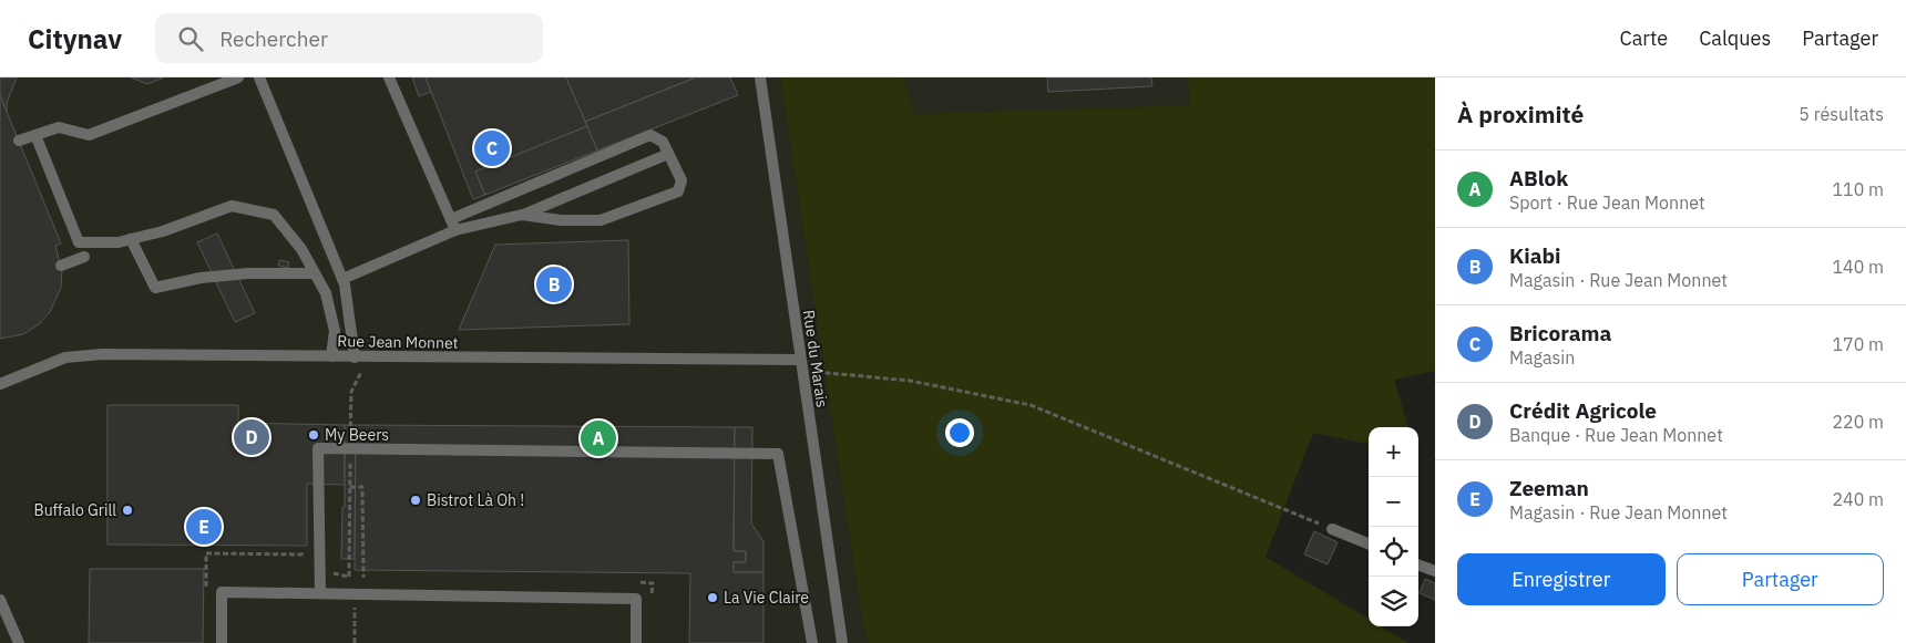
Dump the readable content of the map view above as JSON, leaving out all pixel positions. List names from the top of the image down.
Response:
{
  "streets": {
    "street": ["Rue Jean Monnet", "Rue du Marais"]
  },
  "crossings": [
    ["Rue Jean Monnet", "Rue du Marais"]
  ],
  "places": [
    "My Beers",
    "Bistrot Là Oh !",
    "Buffalo Grill",
    "La Vie Claire"
  ],
  "page": {
    "header": "Citynav",
    "search": "Rechercher",
    "nav": ["Carte", "Calques", "Partager"],
    "heading": ["À proximité", "5 résultats"],
    "pins": [
      "C",
      "B",
      "D",
      "A",
      "E"
    ],
    "list": [
      {
        "mark": "A",
        "name": "ABlok",
        "note": "Sport · Rue Jean Monnet",
        "value": "110 m"
      },
      {
        "mark": "B",
        "name": "Kiabi",
        "note": "Magasin · Rue Jean Monnet",
        "value": "140 m"
      },
      {
        "mark": "C",
        "name": "Bricorama",
        "note": "Magasin",
        "value": "170 m"
      },
      {
        "mark": "D",
        "name": "Crédit Agricole",
        "note": "Banque · Rue Jean Monnet",
        "value": "220 m"
      },
      {
        "mark": "E",
        "name": "Zeeman",
        "note": "Magasin · Rue Jean Monnet",
        "value": "240 m"
      }
    ],
    "map_buttons": ["+", "−"],
    "buttons": ["Enregistrer", "Partager"]
  }
}
